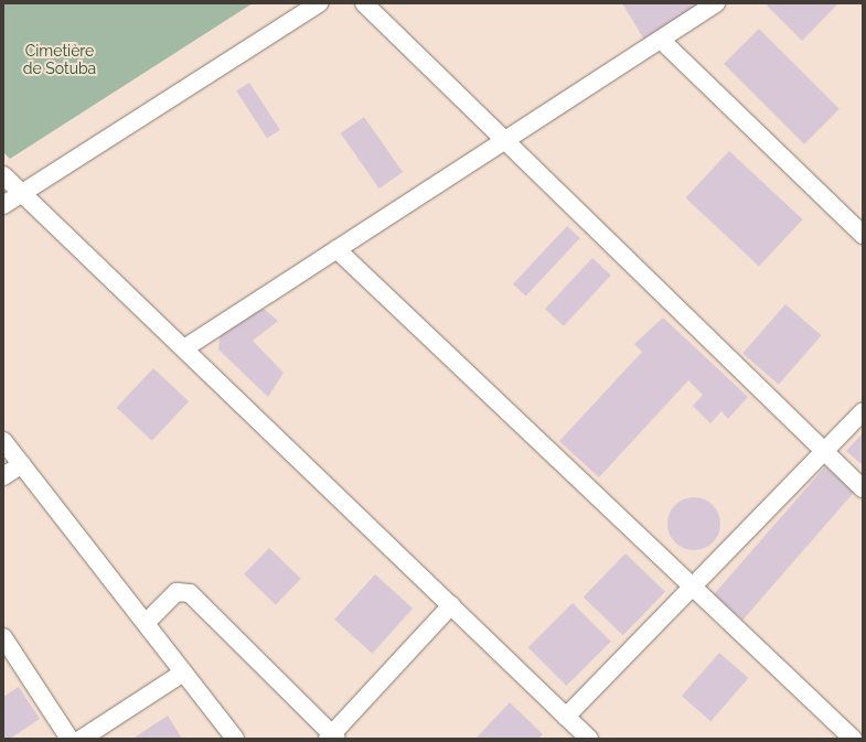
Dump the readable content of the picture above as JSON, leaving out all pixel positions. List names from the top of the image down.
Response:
{
  "parks": ["Cimetière de Sotuba"]
}
